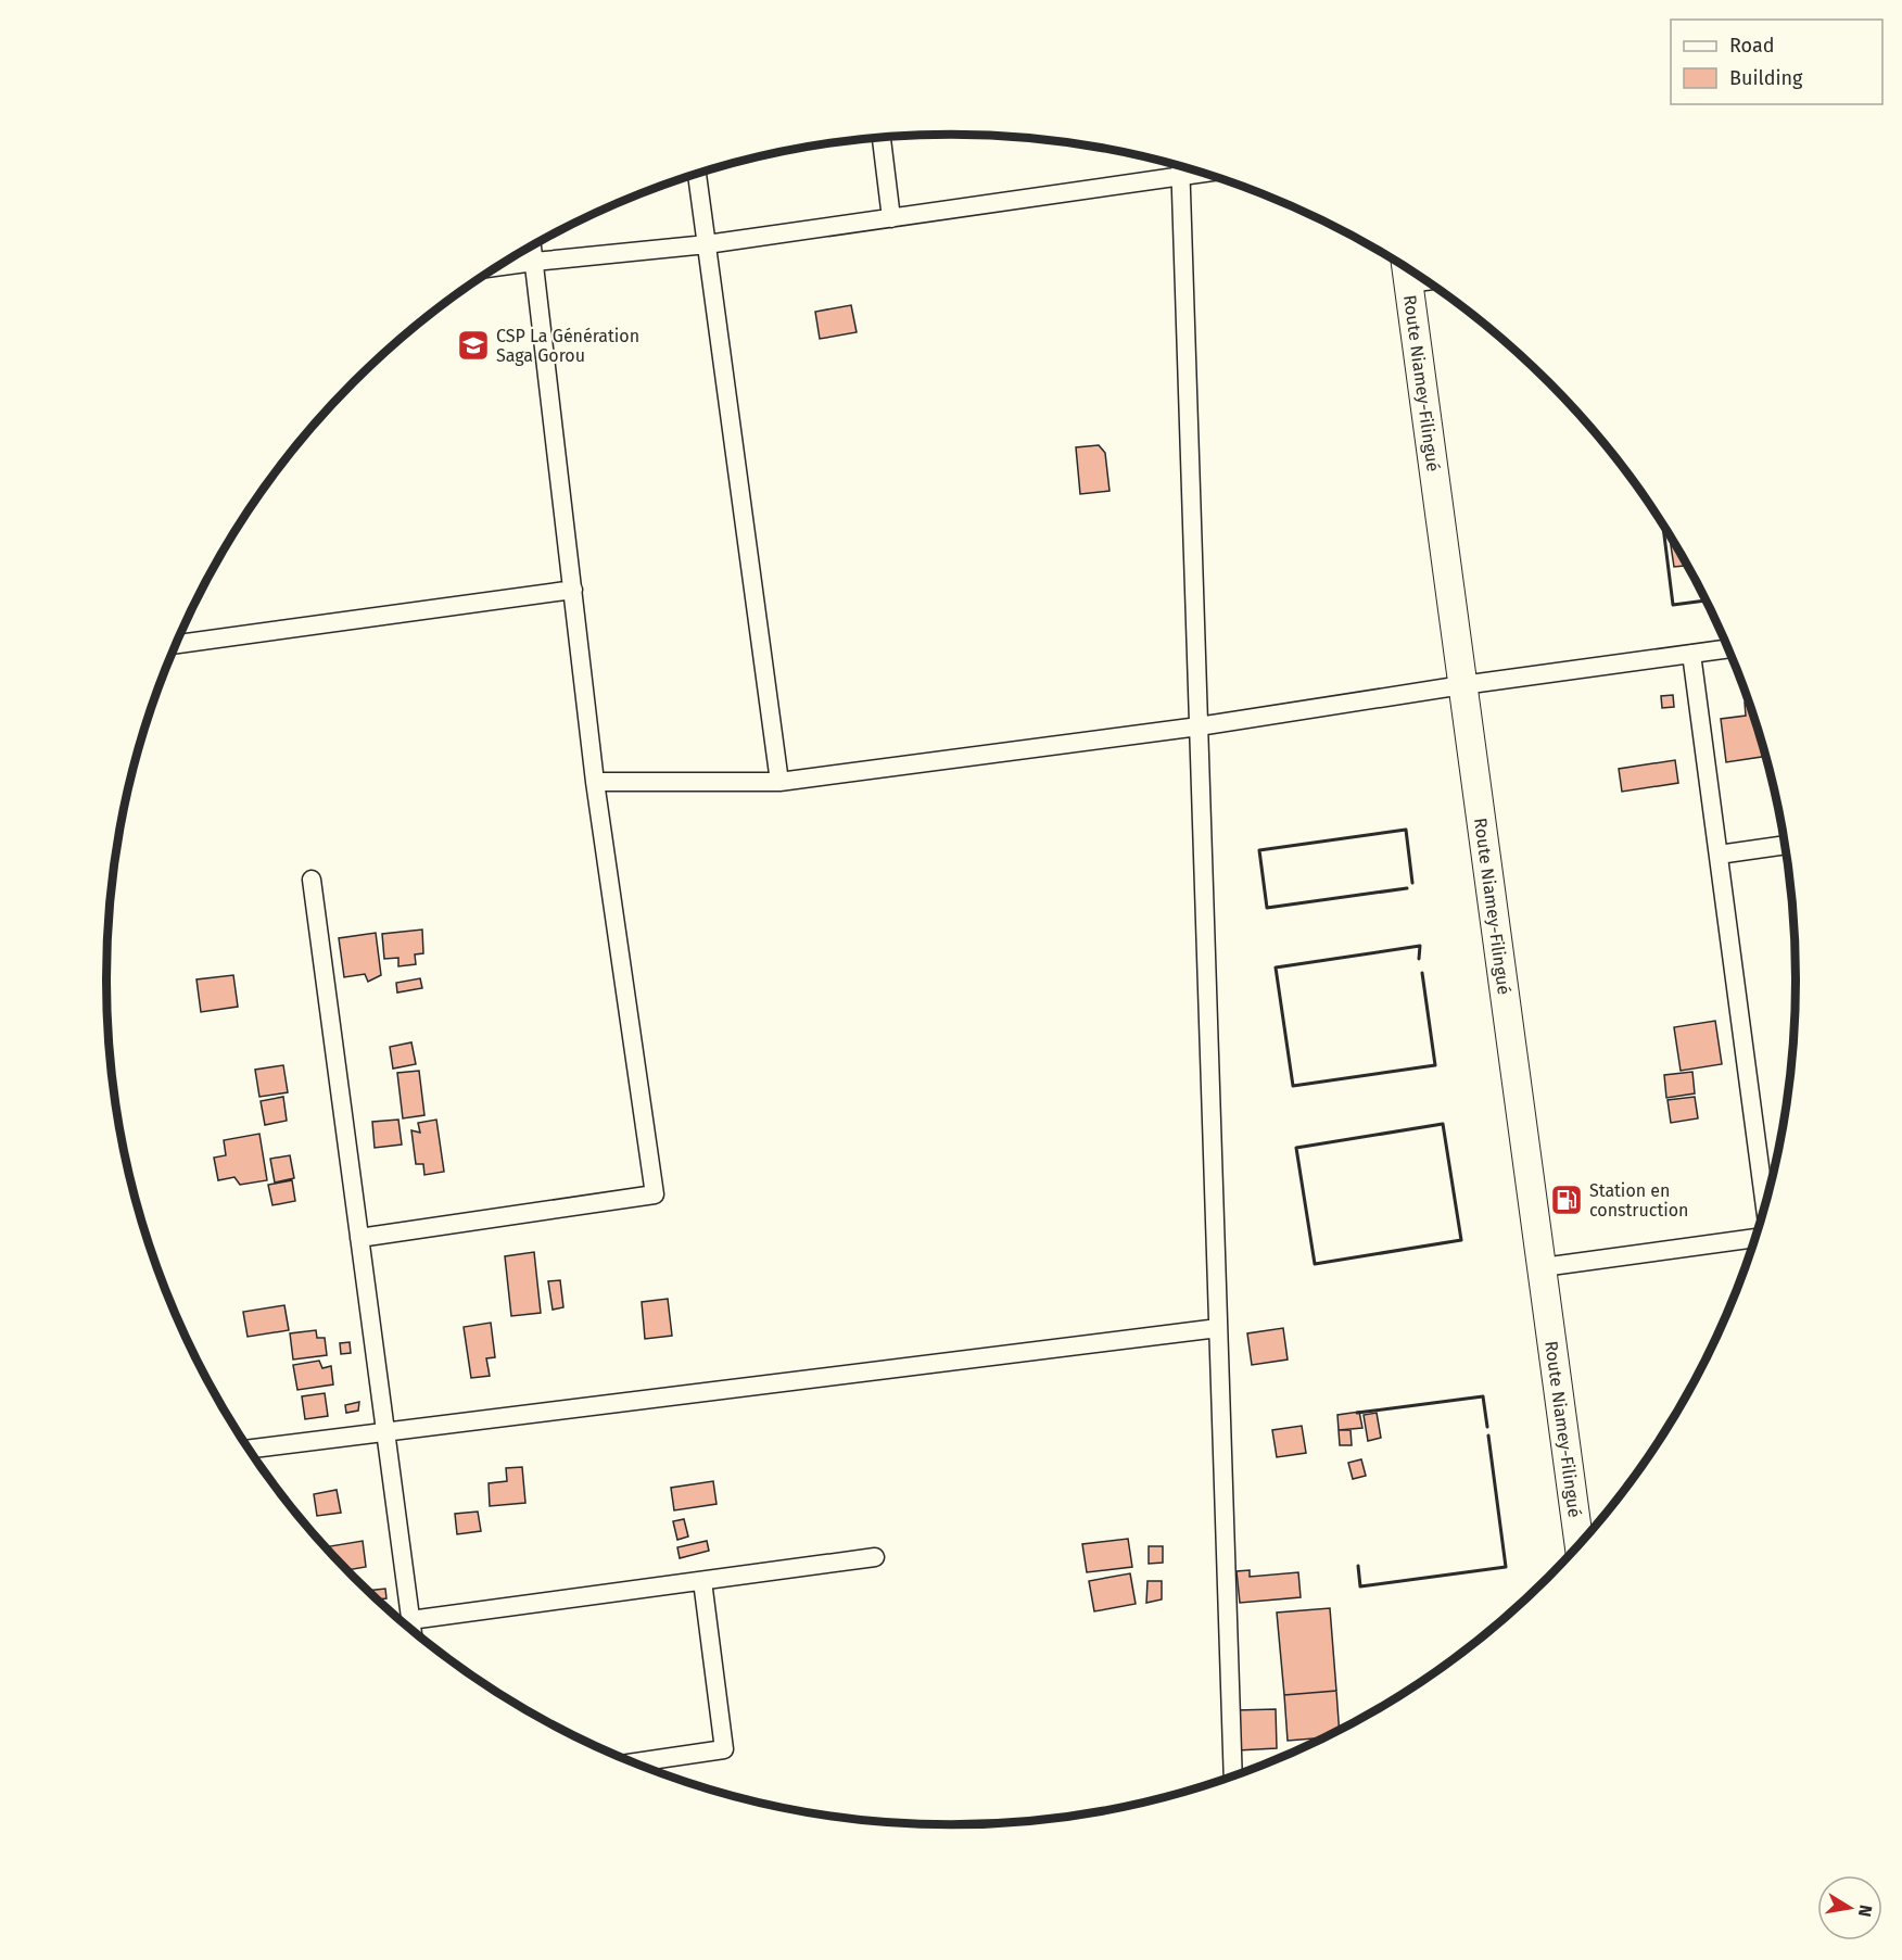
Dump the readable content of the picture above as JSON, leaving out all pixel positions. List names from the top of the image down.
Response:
{
  "streets": {
    "main road": ["Route Niamey-Filingué"]
  },
  "places": {
    "school or university": ["CSP La Génération Saga Gorou"],
    "fuel station": ["Station en construction"]
  },
  "legend": ["Road", "Building"],
  "north": "right"
}
